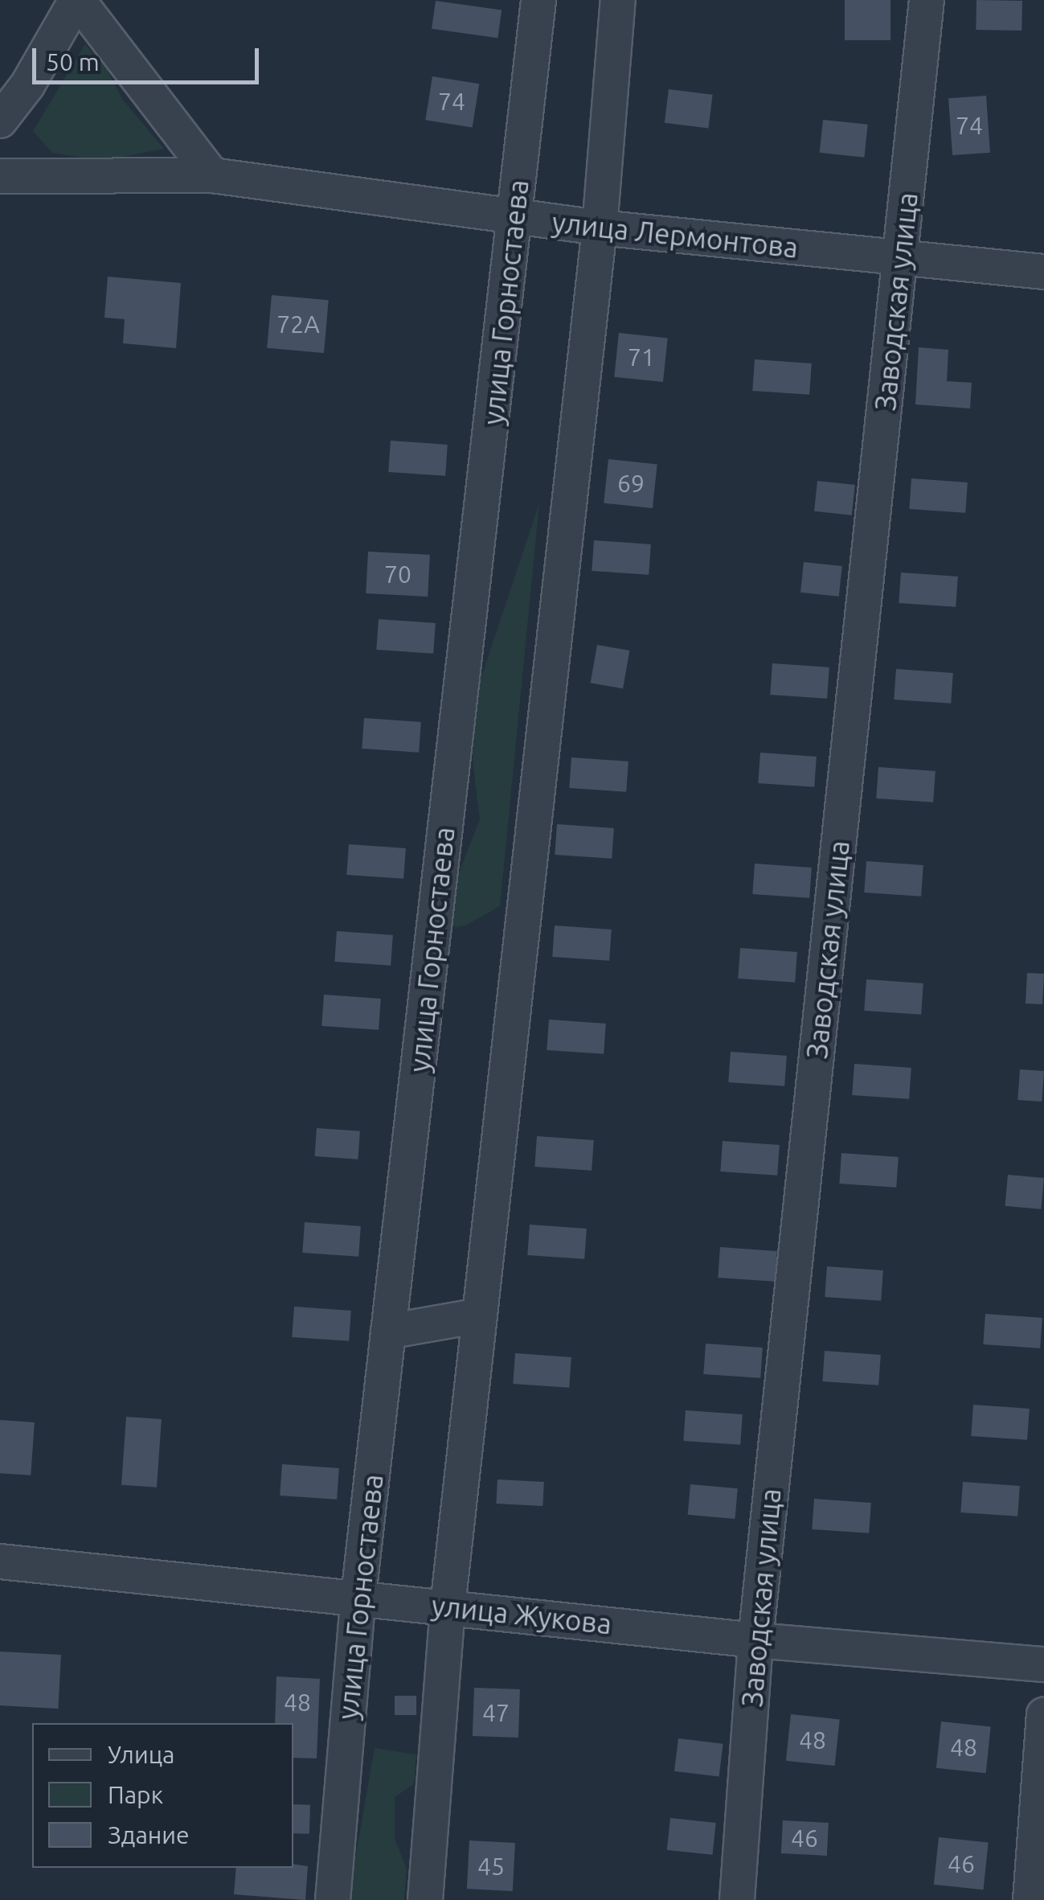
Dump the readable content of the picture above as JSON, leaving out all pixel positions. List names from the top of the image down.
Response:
{
  "streets": {
    "street": [
      "улица Лермонтова",
      "Заводская улица",
      "улица Горностаева",
      "улица Жукова"
    ]
  },
  "crossings": [
    ["улица Лермонтова", "Заводская улица"],
    ["улица Лермонтова", "улица Горностаева"],
    ["Заводская улица", "улица Жукова"],
    ["улица Горностаева", "улица Жукова"]
  ],
  "house_numbers": [
    "74",
    "74",
    "72А",
    "71",
    "69",
    "70",
    "48",
    "47",
    "48",
    "48",
    "46",
    "46",
    "45"
  ],
  "legend": ["Улица", "Парк", "Здание"],
  "scale_bar": "50 m"
}
